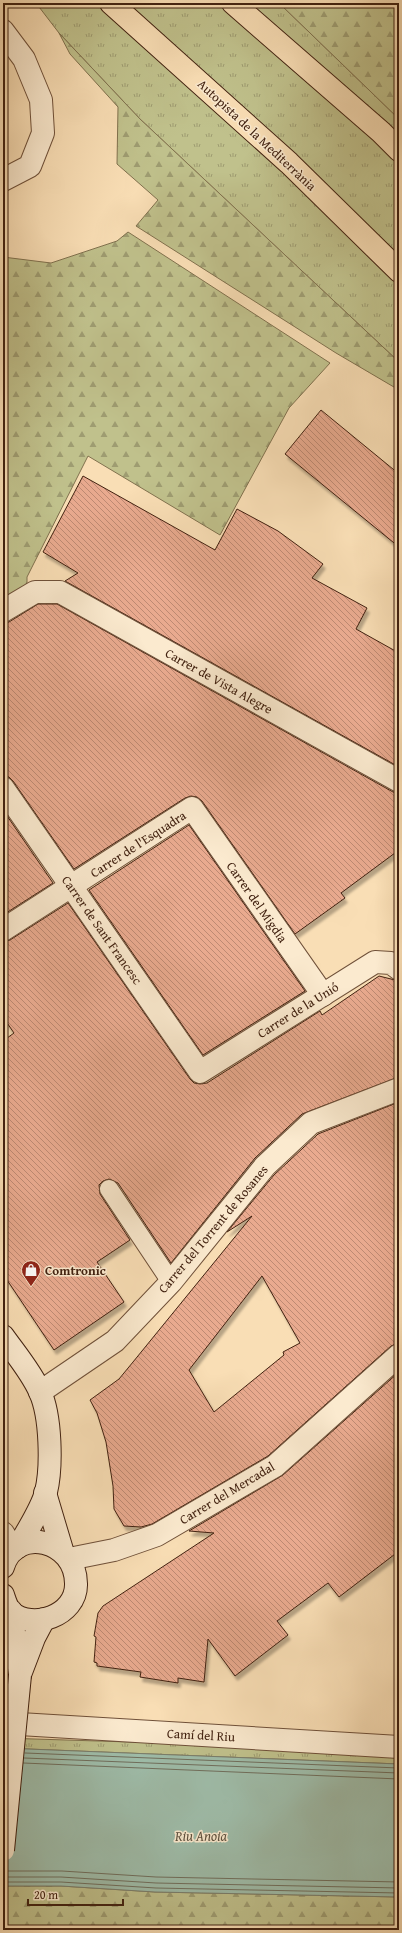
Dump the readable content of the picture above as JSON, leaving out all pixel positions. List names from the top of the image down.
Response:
{
  "streets": {
    "highway": ["Autopista de la Mediterrània"],
    "street": [
      "Carrer de Vista Alegre",
      "Carrer de l'Esquadra",
      "Carrer del Migdia",
      "Carrer de Sant Francesc",
      "Carrer de la Unió",
      "Carrer del Torrent de Rosanes",
      "Carrer del Mercadal",
      "Camí del Riu"
    ]
  },
  "crossings": [
    ["Carrer de l'Esquadra", "Carrer del Migdia"],
    ["Carrer de l'Esquadra", "Carrer de Sant Francesc"],
    ["Carrer del Migdia", "Carrer de la Unió"],
    ["Carrer de Sant Francesc", "Carrer de la Unió"]
  ],
  "water": ["Riu Anoia"],
  "places": {
    "shop": ["Comtronic"]
  },
  "scale_bar": "20 m"
}
